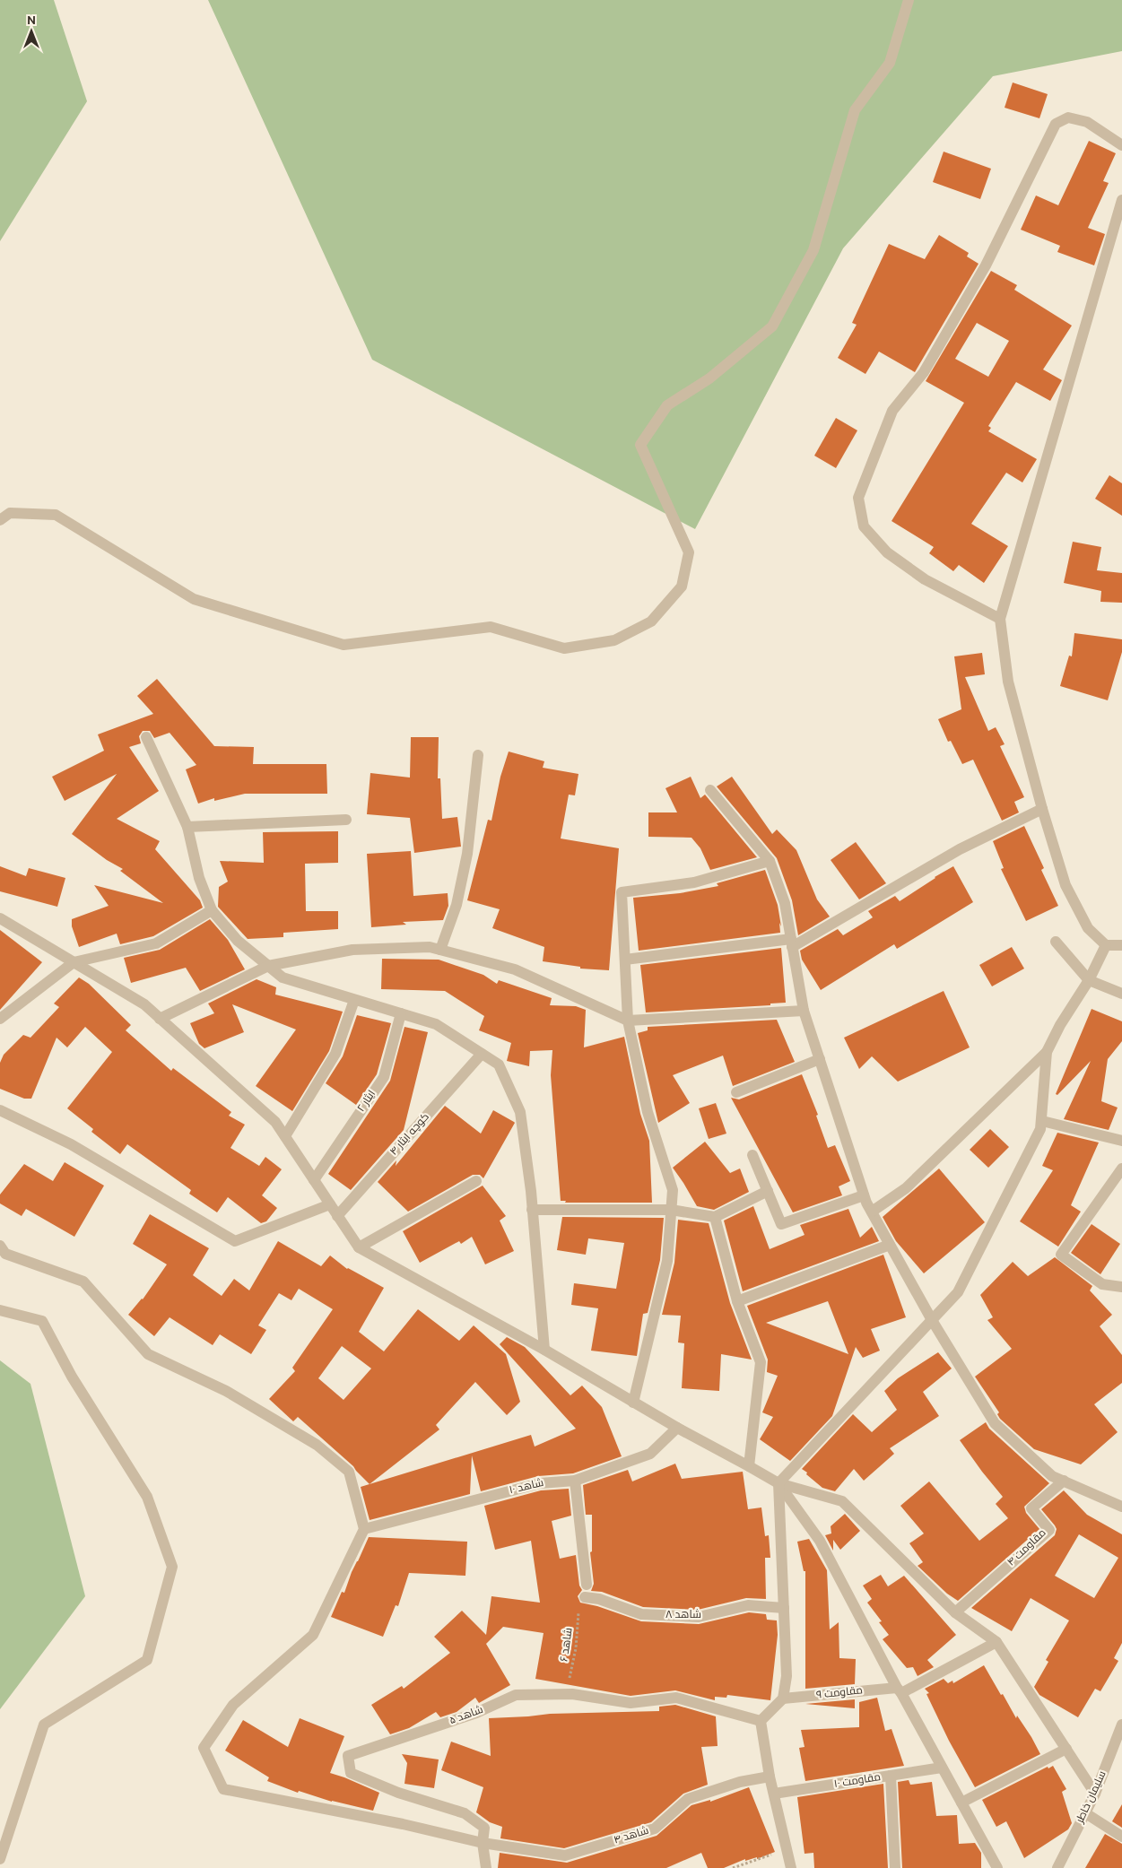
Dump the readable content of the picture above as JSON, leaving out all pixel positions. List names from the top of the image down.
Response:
{
  "streets": {
    "street": [
      "ایثار ۲",
      "کوچه ایثار ۴",
      "شاهد ۱۰",
      "مقاومت ۴",
      "شاهد ۸",
      "مقاومت ۹",
      "شاهد ۵",
      "مقاومت ۱۰",
      "سلیمان خاطر",
      "شاهد ۴"
    ],
    "path": ["شاهد ۶"]
  },
  "crossings": [
    ["شاهد ۱۰", "شاهد ۴"],
    ["شاهد ۸", "شاهد ۶"],
    ["شاهد ۶", "شاهد ۵"],
    ["شاهد ۵", "شاهد ۴"]
  ],
  "north": "top"
}
